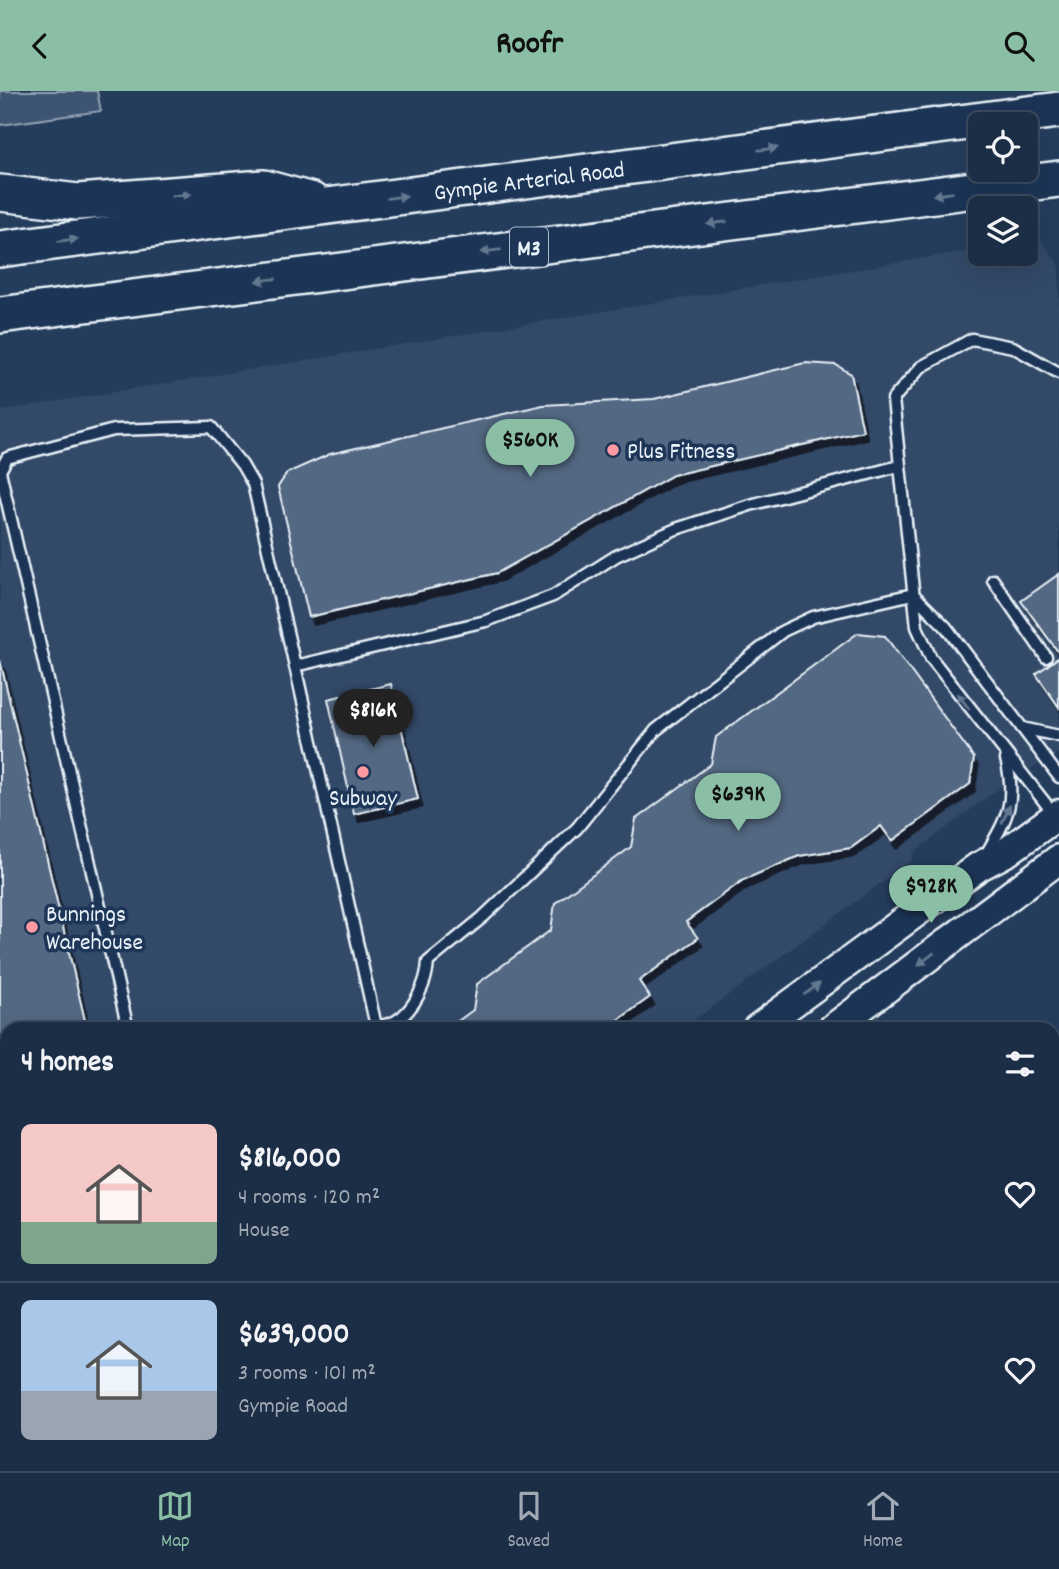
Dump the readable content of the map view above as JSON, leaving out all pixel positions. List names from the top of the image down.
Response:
{
  "streets": {
    "highway": ["Gympie Arterial Road", "M3"]
  },
  "places": ["Plus Fitness", "Subway", "Bunnings Warehouse"],
  "page": {
    "header": "Roofr",
    "price": [
      "$560K",
      "$816K",
      "$639K",
      "$928K"
    ],
    "heading": "4 homes",
    "list": [
      {
        "name": "$816,000",
        "note": "4 rooms · 120 m² · House"
      },
      {
        "name": "$639,000",
        "note": "3 rooms · 101 m² · Gympie Road"
      }
    ],
    "tabs": ["Map", "Saved", "Home"]
  }
}
